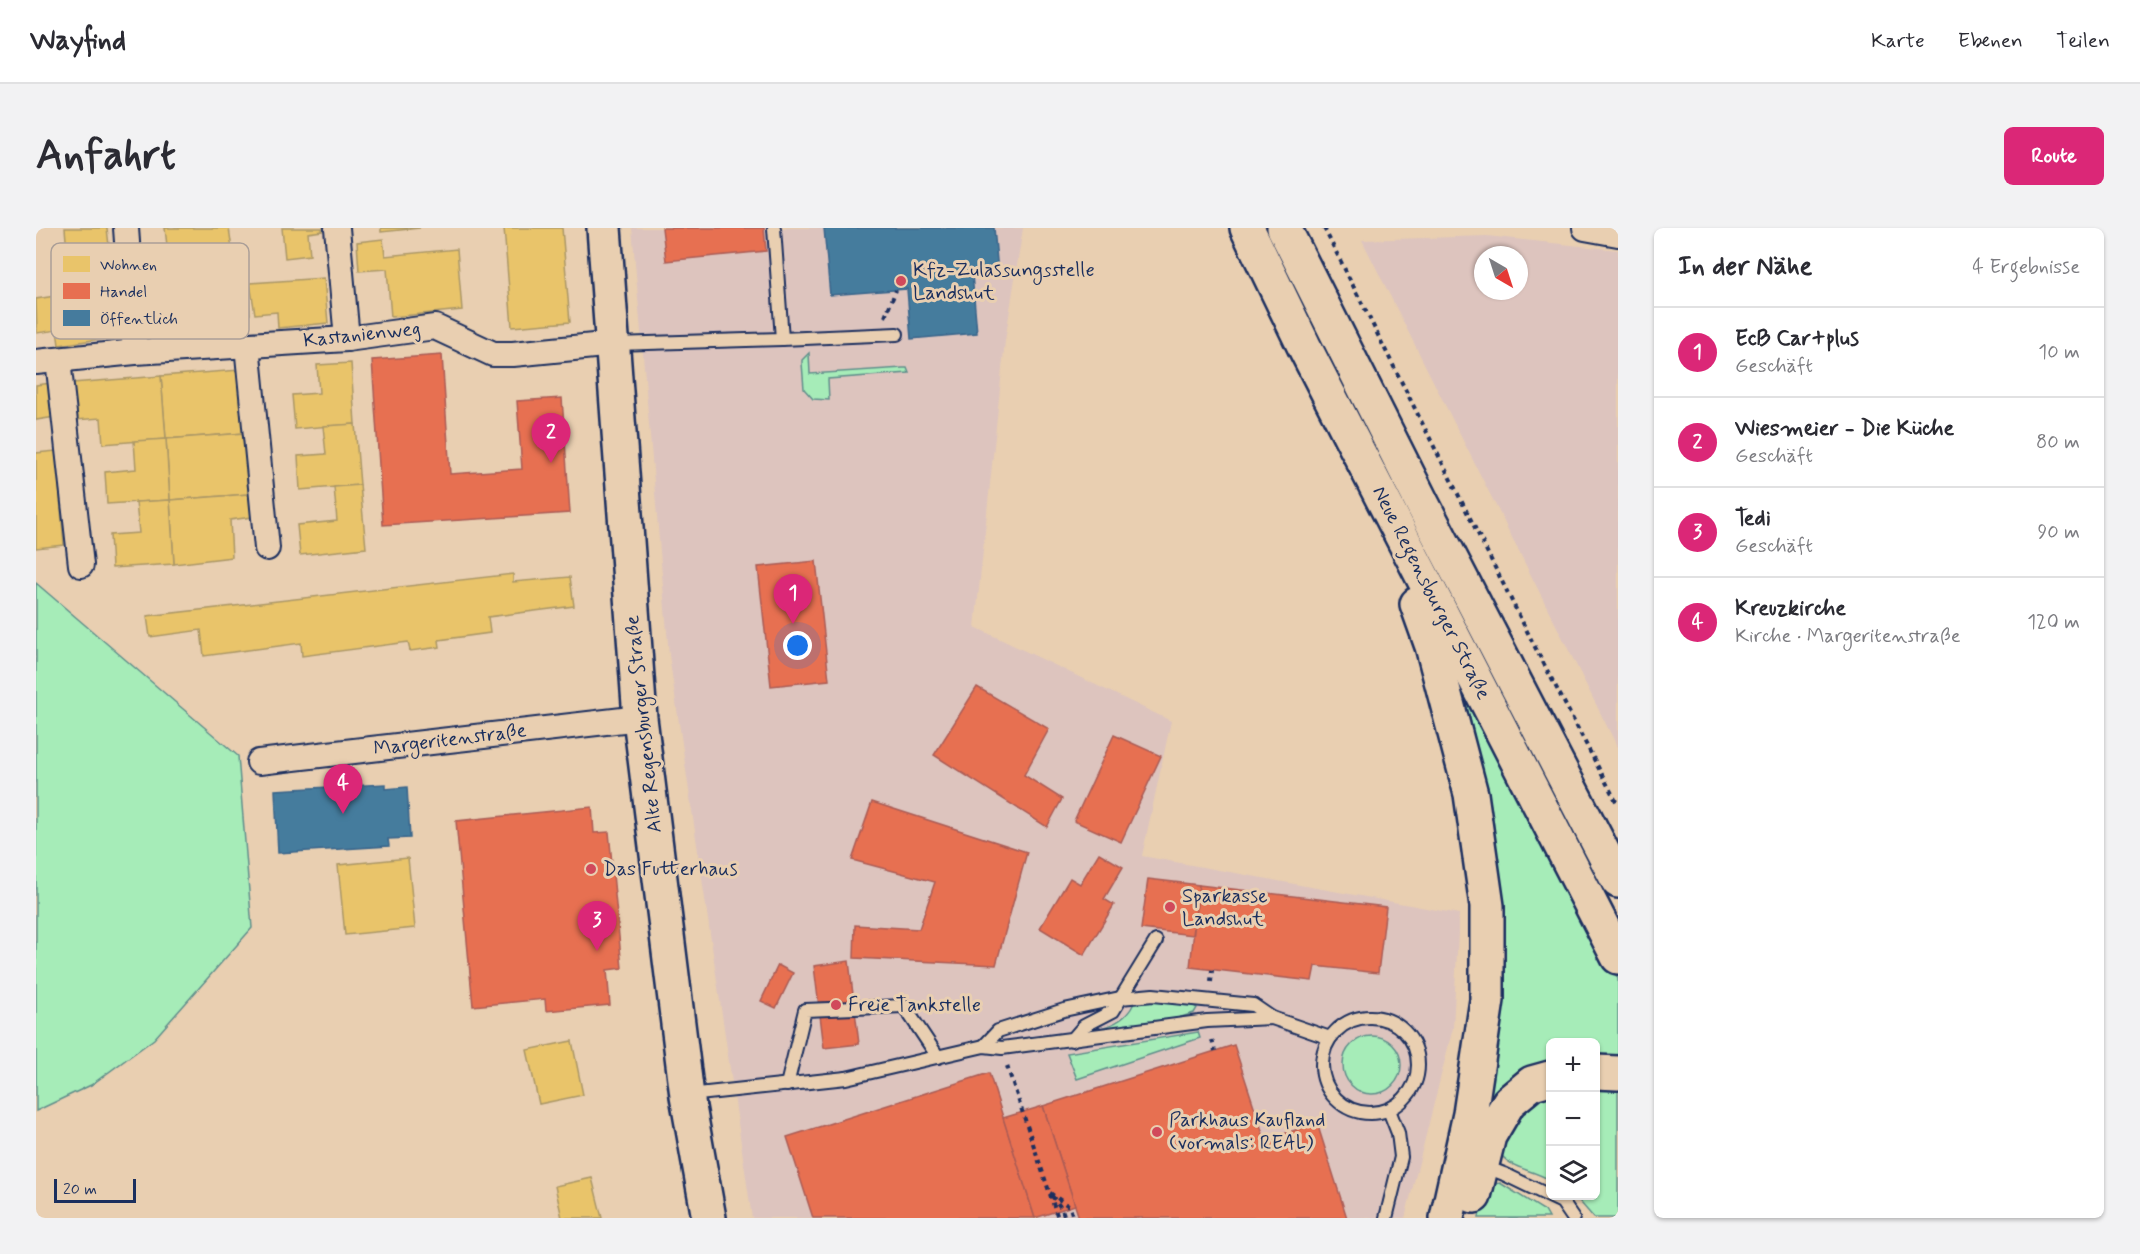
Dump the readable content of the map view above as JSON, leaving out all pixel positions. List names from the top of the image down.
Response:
{
  "streets": {
    "main road": ["Neue Regensburger Straße", "Alte Regensburger Straße"],
    "street": ["Kastanienweg", "Margeritenstraße"]
  },
  "crossings": [
    ["Kastanienweg", "Alte Regensburger Straße"],
    ["Alte Regensburger Straße", "Margeritenstraße"]
  ],
  "places": [
    "Kfz-Zulassungsstelle Landshut",
    "Das Futterhaus",
    "Sparkasse Landshut",
    "Freie Tankstelle",
    "Parkhaus Kaufland (vormals: REAL)"
  ],
  "legend": ["Wohnen", "Handel", "Öffentlich"],
  "scale_bar": "20 m",
  "north": "bottom right",
  "page": {
    "header": "Wayfind",
    "nav": ["Karte", "Ebenen", "Teilen"],
    "buttons": "Route",
    "title": "Anfahrt",
    "heading": ["In der Nähe", "4 Ergebnisse"],
    "list": [
      {
        "mark": "1",
        "name": "EcB Car+plus",
        "note": "Geschäft",
        "value": "10 m"
      },
      {
        "mark": "2",
        "name": "Wiesmeier - Die Küche",
        "note": "Geschäft",
        "value": "80 m"
      },
      {
        "mark": "3",
        "name": "Tedi",
        "note": "Geschäft",
        "value": "90 m"
      },
      {
        "mark": "4",
        "name": "Kreuzkirche",
        "note": "Kirche · Margeritenstraße",
        "value": "120 m"
      }
    ],
    "pins": [
      "2",
      "1",
      "4",
      "3"
    ],
    "map_buttons": ["+", "−"],
    "scale": "20 m"
  }
}
